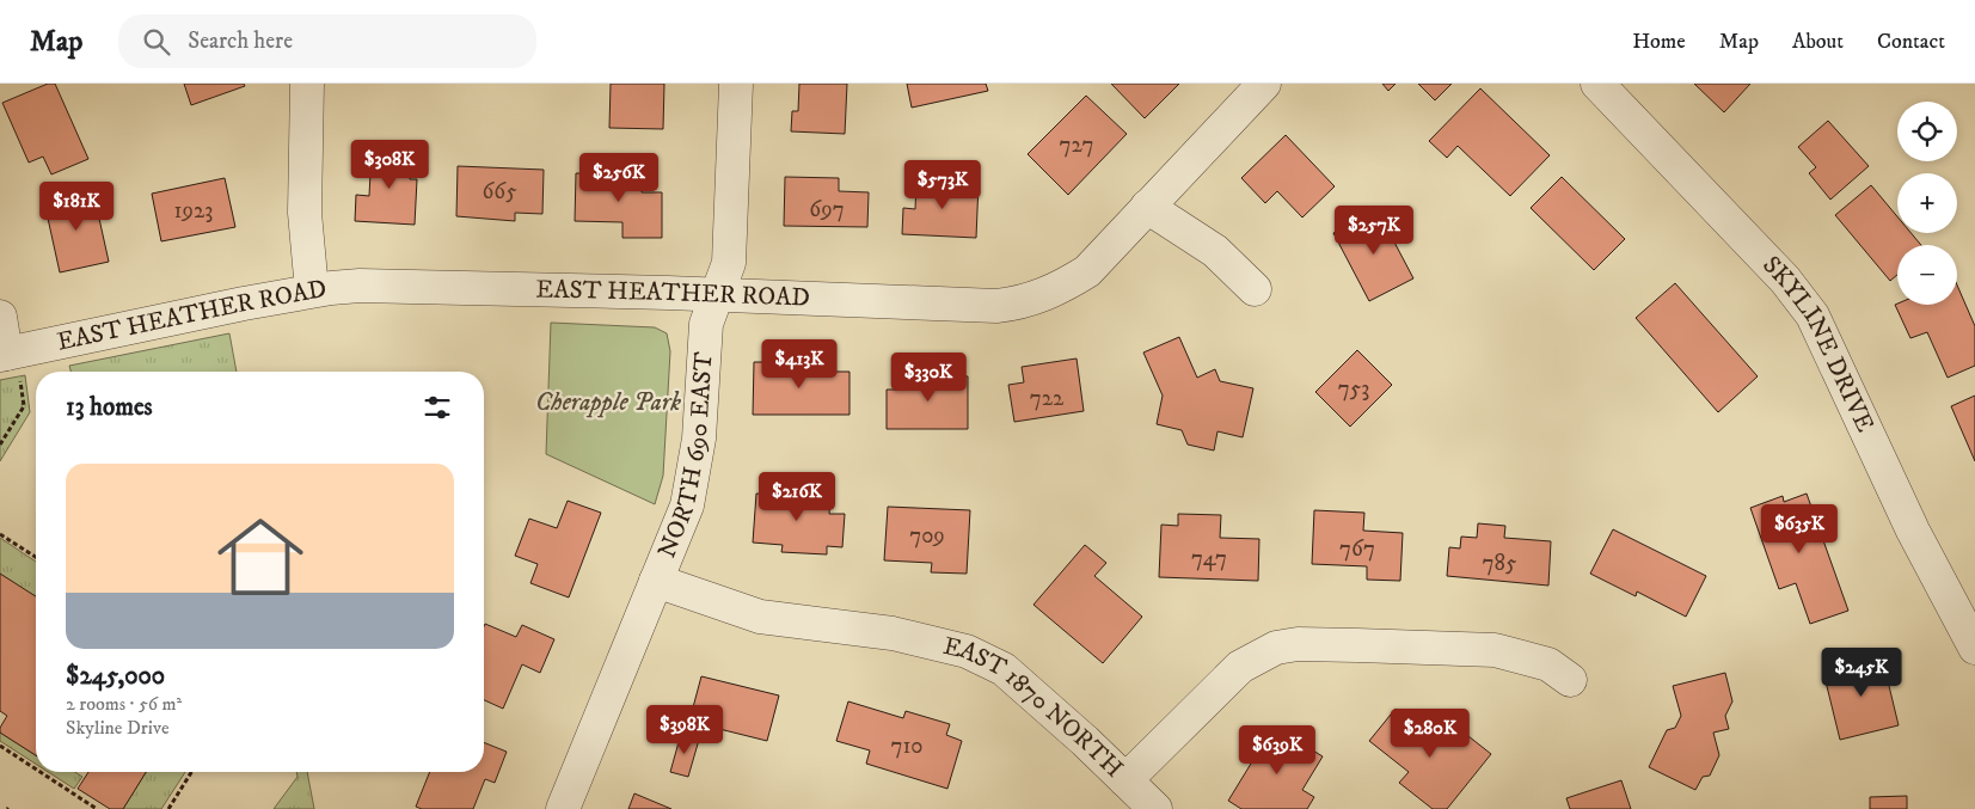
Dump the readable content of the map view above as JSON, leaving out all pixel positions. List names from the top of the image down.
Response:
{
  "streets": {
    "street": [
      "EAST HEATHER ROAD",
      "SKYLINE DRIVE",
      "NORTH 690 EAST",
      "EAST 1870 NORTH"
    ]
  },
  "crossings": [
    ["EAST HEATHER ROAD", "NORTH 690 EAST"],
    ["NORTH 690 EAST", "EAST 1870 NORTH"]
  ],
  "parks": ["Cherapple Park"],
  "house_numbers": [
    "727",
    "665",
    "697",
    "1923",
    "753",
    "722",
    "709",
    "767",
    "747",
    "785",
    "710"
  ],
  "page": {
    "header": "Map",
    "search": "Search here",
    "nav": [
      "Home",
      "Map",
      "About",
      "Contact"
    ],
    "map_buttons": ["+", "−"],
    "price": [
      "$308K",
      "$256K",
      "$573K",
      "$181K",
      "$257K",
      "$413K",
      "$330K",
      "$216K",
      "$635K",
      "$245K",
      "$398K",
      "$280K",
      "$639K"
    ],
    "heading": "13 homes",
    "list": [
      {
        "name": "$245,000",
        "note": "2 rooms · 56 m² · Skyline Drive"
      }
    ]
  }
}
